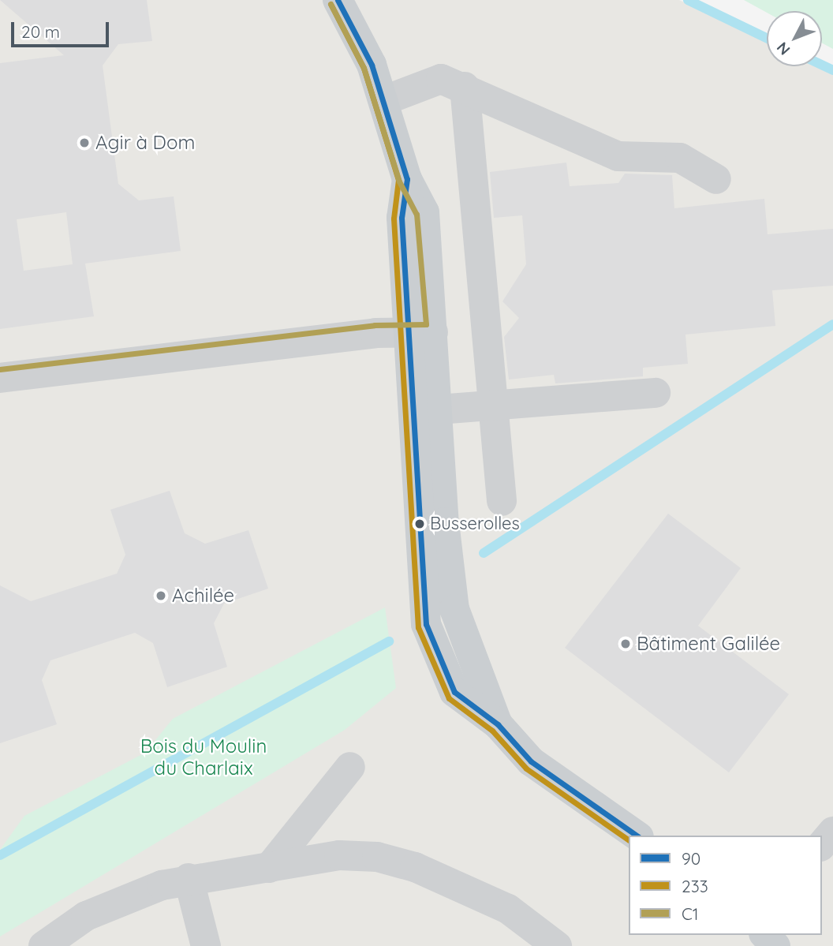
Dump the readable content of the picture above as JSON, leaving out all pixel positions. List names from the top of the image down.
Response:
{
  "parks": ["Bois du Moulin du Charlaix"],
  "places": [
    "Agir à Dom",
    "Busserolles",
    "Achilée",
    "Bâtiment Galilée"
  ],
  "lines": ["transit line 90", "transit line 233", "transit line C1"],
  "legend": ["90", "233", "C1"],
  "scale_bar": "20 m",
  "north": "bottom left"
}
